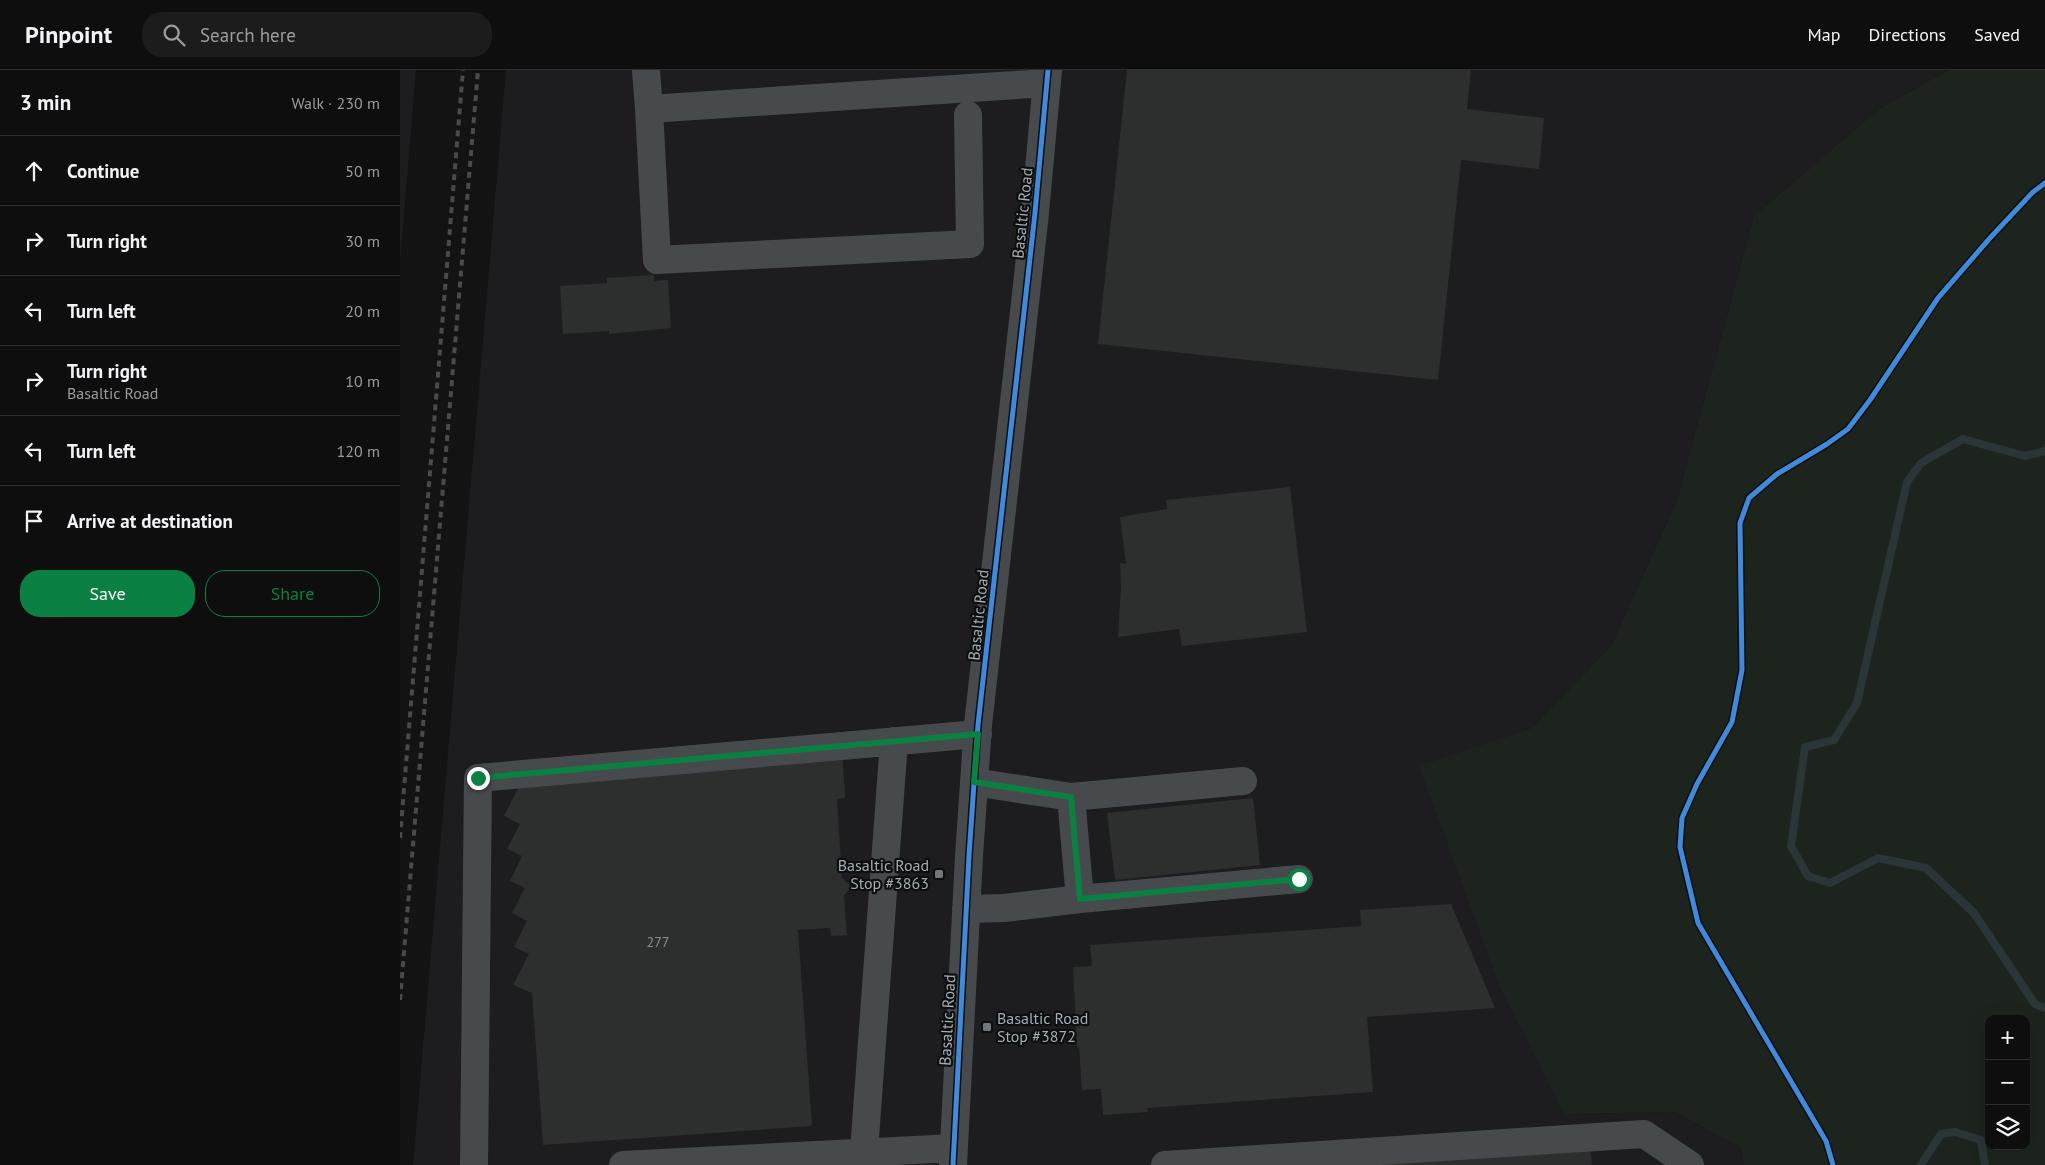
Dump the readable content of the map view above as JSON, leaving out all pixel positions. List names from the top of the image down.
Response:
{
  "streets": {
    "street": ["Basaltic Road"]
  },
  "places": {
    "transit": ["Basaltic Road Stop #3863", "Basaltic Road Stop #3872"]
  },
  "house_numbers": ["277"],
  "page": {
    "header": "Pinpoint",
    "search": "Search here",
    "nav": ["Map", "Directions", "Saved"],
    "heading": ["3 min", "Walk · 230 m"],
    "list": [
      ["Continue", "50 m"],
      ["Turn right", "30 m"],
      ["Turn left", "20 m"],
      ["Turn right", "Basaltic Road", "10 m"],
      ["Turn left", "120 m"],
      "Arrive at destination"
    ],
    "buttons": ["Save", "Share"],
    "map_buttons": ["+", "−"]
  }
}
